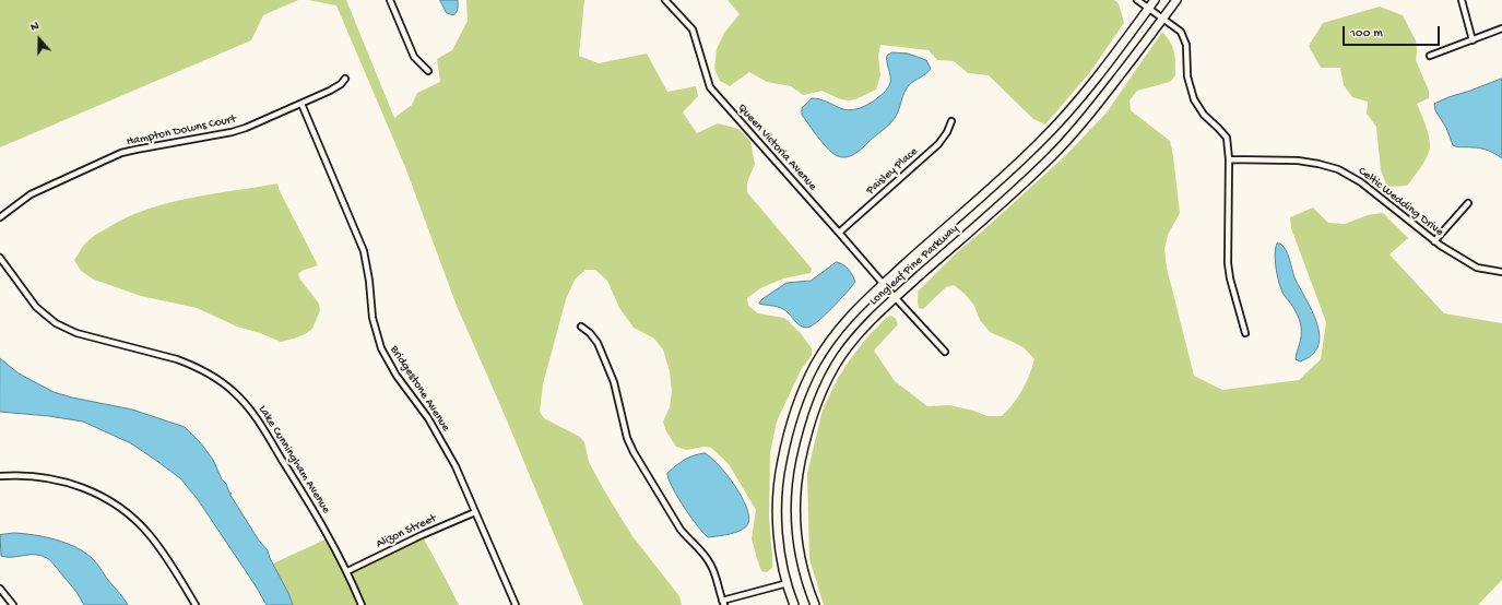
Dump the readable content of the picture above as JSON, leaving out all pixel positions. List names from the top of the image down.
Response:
{
  "streets": {
    "main road": ["Longleaf Pine Parkway"],
    "street": [
      "Hampton Downs Court",
      "Queen Victoria Avenue",
      "Paisley Place",
      "Celtic Wedding Drive",
      "Bridgestone Avenue",
      "Lake Cunningham Avenue",
      "Alizon Street"
    ]
  },
  "crossings": [
    ["Hampton Downs Court", "Bridgestone Avenue"],
    ["Queen Victoria Avenue", "Paisley Place"],
    ["Queen Victoria Avenue", "Longleaf Pine Parkway"],
    ["Bridgestone Avenue", "Alizon Street"],
    ["Lake Cunningham Avenue", "Alizon Street"]
  ],
  "scale_bar": "100 m",
  "north": "top"
}
